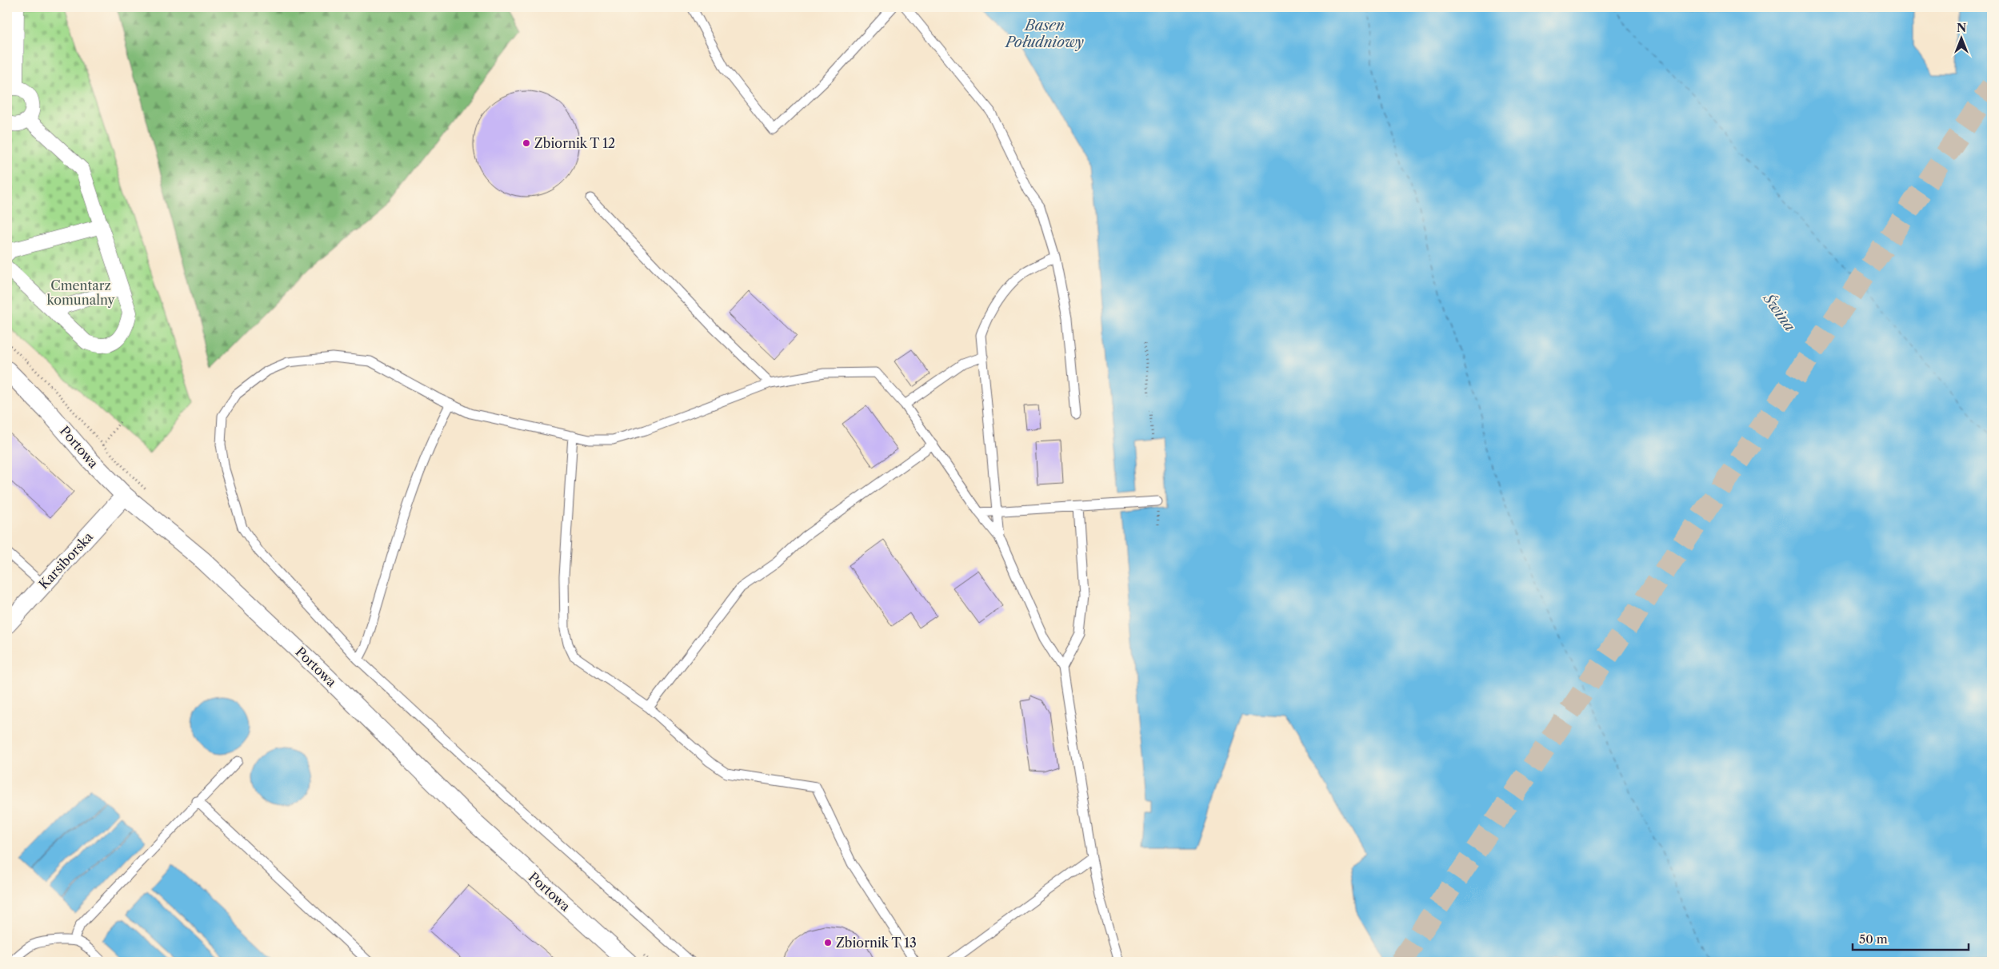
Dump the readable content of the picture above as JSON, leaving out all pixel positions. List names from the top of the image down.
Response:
{
  "streets": {
    "street": ["Portowa", "Karsiborska"]
  },
  "crossings": [
    ["Portowa", "Karsiborska"]
  ],
  "water": ["Basen Południowy", "Świna"],
  "parks": ["Cmentarz komunalny"],
  "places": ["Zbiornik T 12", "Zbiornik T 13"],
  "scale_bar": "50 m",
  "north": "top"
}
